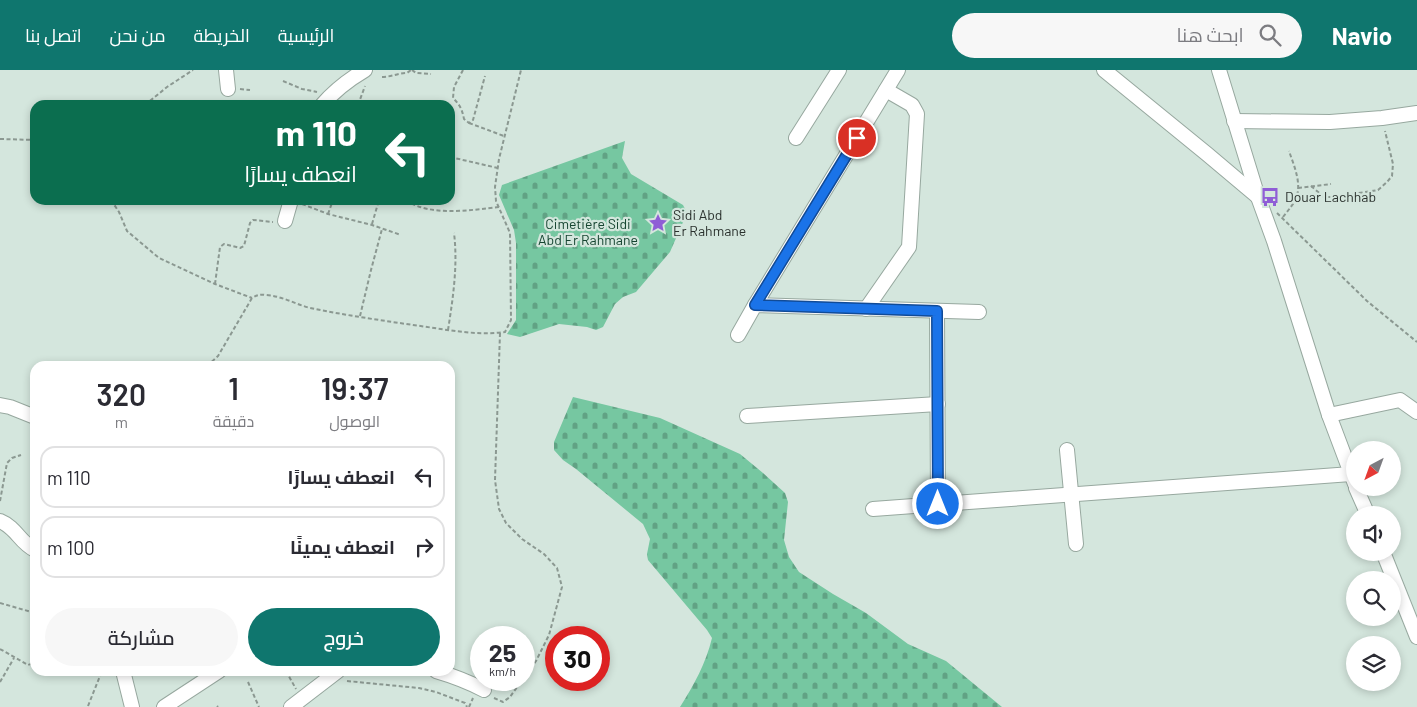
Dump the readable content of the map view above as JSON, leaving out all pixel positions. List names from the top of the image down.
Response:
{
  "parks": ["Cimetière Sidi Abd Er Rahmane"],
  "places": {
    "bus stop": ["Douar Lachhab"],
    "place": ["Sidi Abd Er Rahmane"]
  },
  "north": "bottom left",
  "page": {
    "header": "Navio",
    "search": "ابحث هنا",
    "nav": [
      "الرئيسية",
      "الخريطة",
      "من نحن",
      "اتصل بنا"
    ],
    "turn": ["110 m", "انعطف يسارًا"],
    "eta": [
      "19:37",
      "الوصول",
      "1",
      "دقيقة",
      "320",
      "m"
    ],
    "list": [
      {
        "name": "انعطف يسارًا",
        "value": "110 m"
      },
      {
        "name": "انعطف يمينًا",
        "value": "100 m"
      }
    ],
    "buttons": ["خروج", "مشاركة"],
    "speed": "25 km/h",
    "limit": "30"
  }
}
